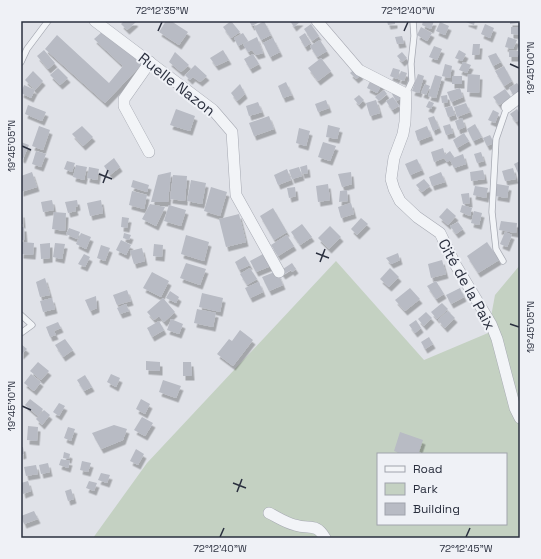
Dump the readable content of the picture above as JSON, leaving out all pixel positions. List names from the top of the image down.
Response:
{
  "streets": {
    "street": ["Ruelle Nazon", "Cité de la Paix"]
  },
  "legend": ["Road", "Park", "Building"],
  "coordinates": [
    "72°12'35\"W",
    "72°12'40\"W",
    "19°45'00\"N",
    "19°45'05\"N",
    "19°45'10\"N",
    "72°12'45\"W"
  ]
}
